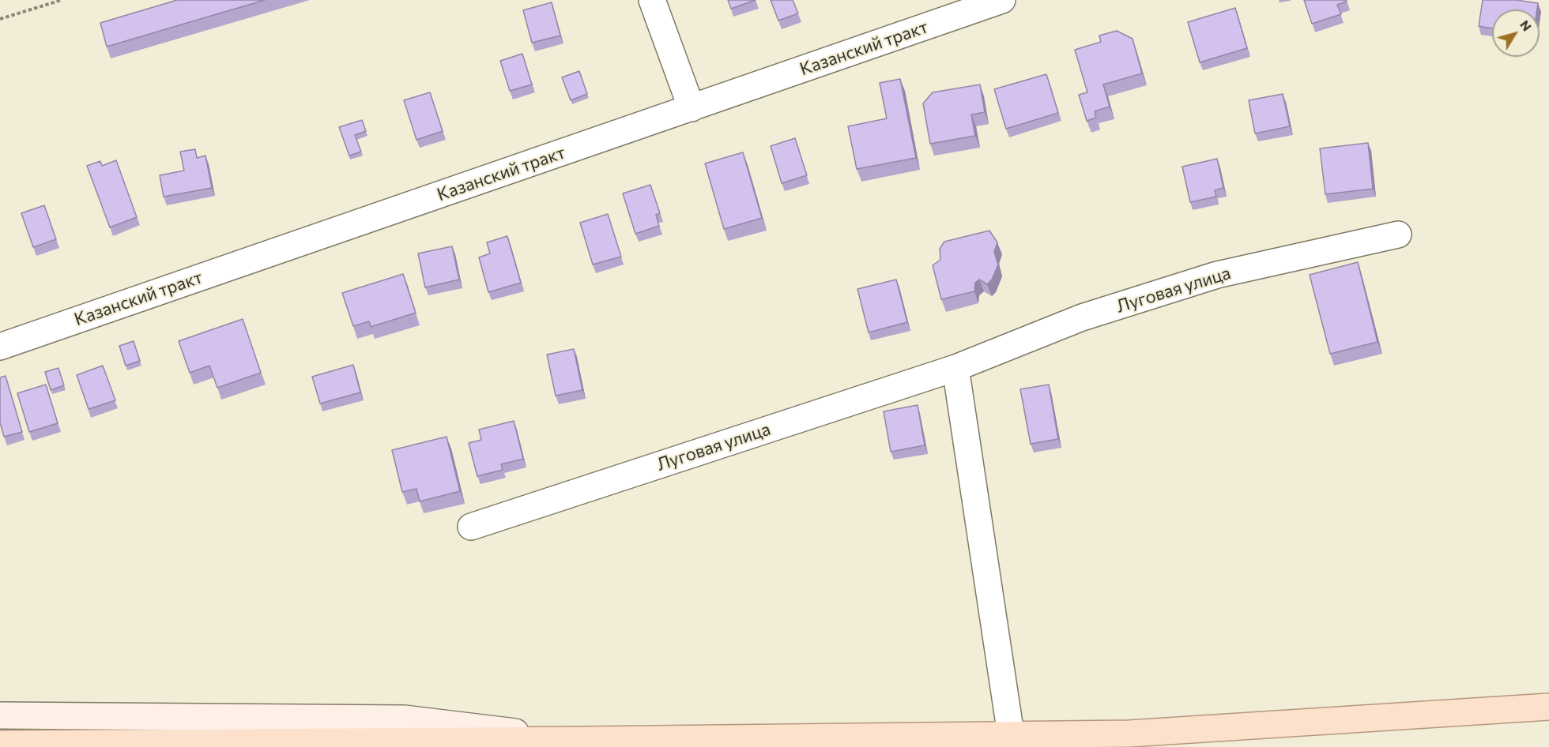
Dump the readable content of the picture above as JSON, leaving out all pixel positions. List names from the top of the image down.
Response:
{
  "streets": {
    "street": ["Казанский тракт", "Луговая улица"]
  },
  "north": "top right"
}
